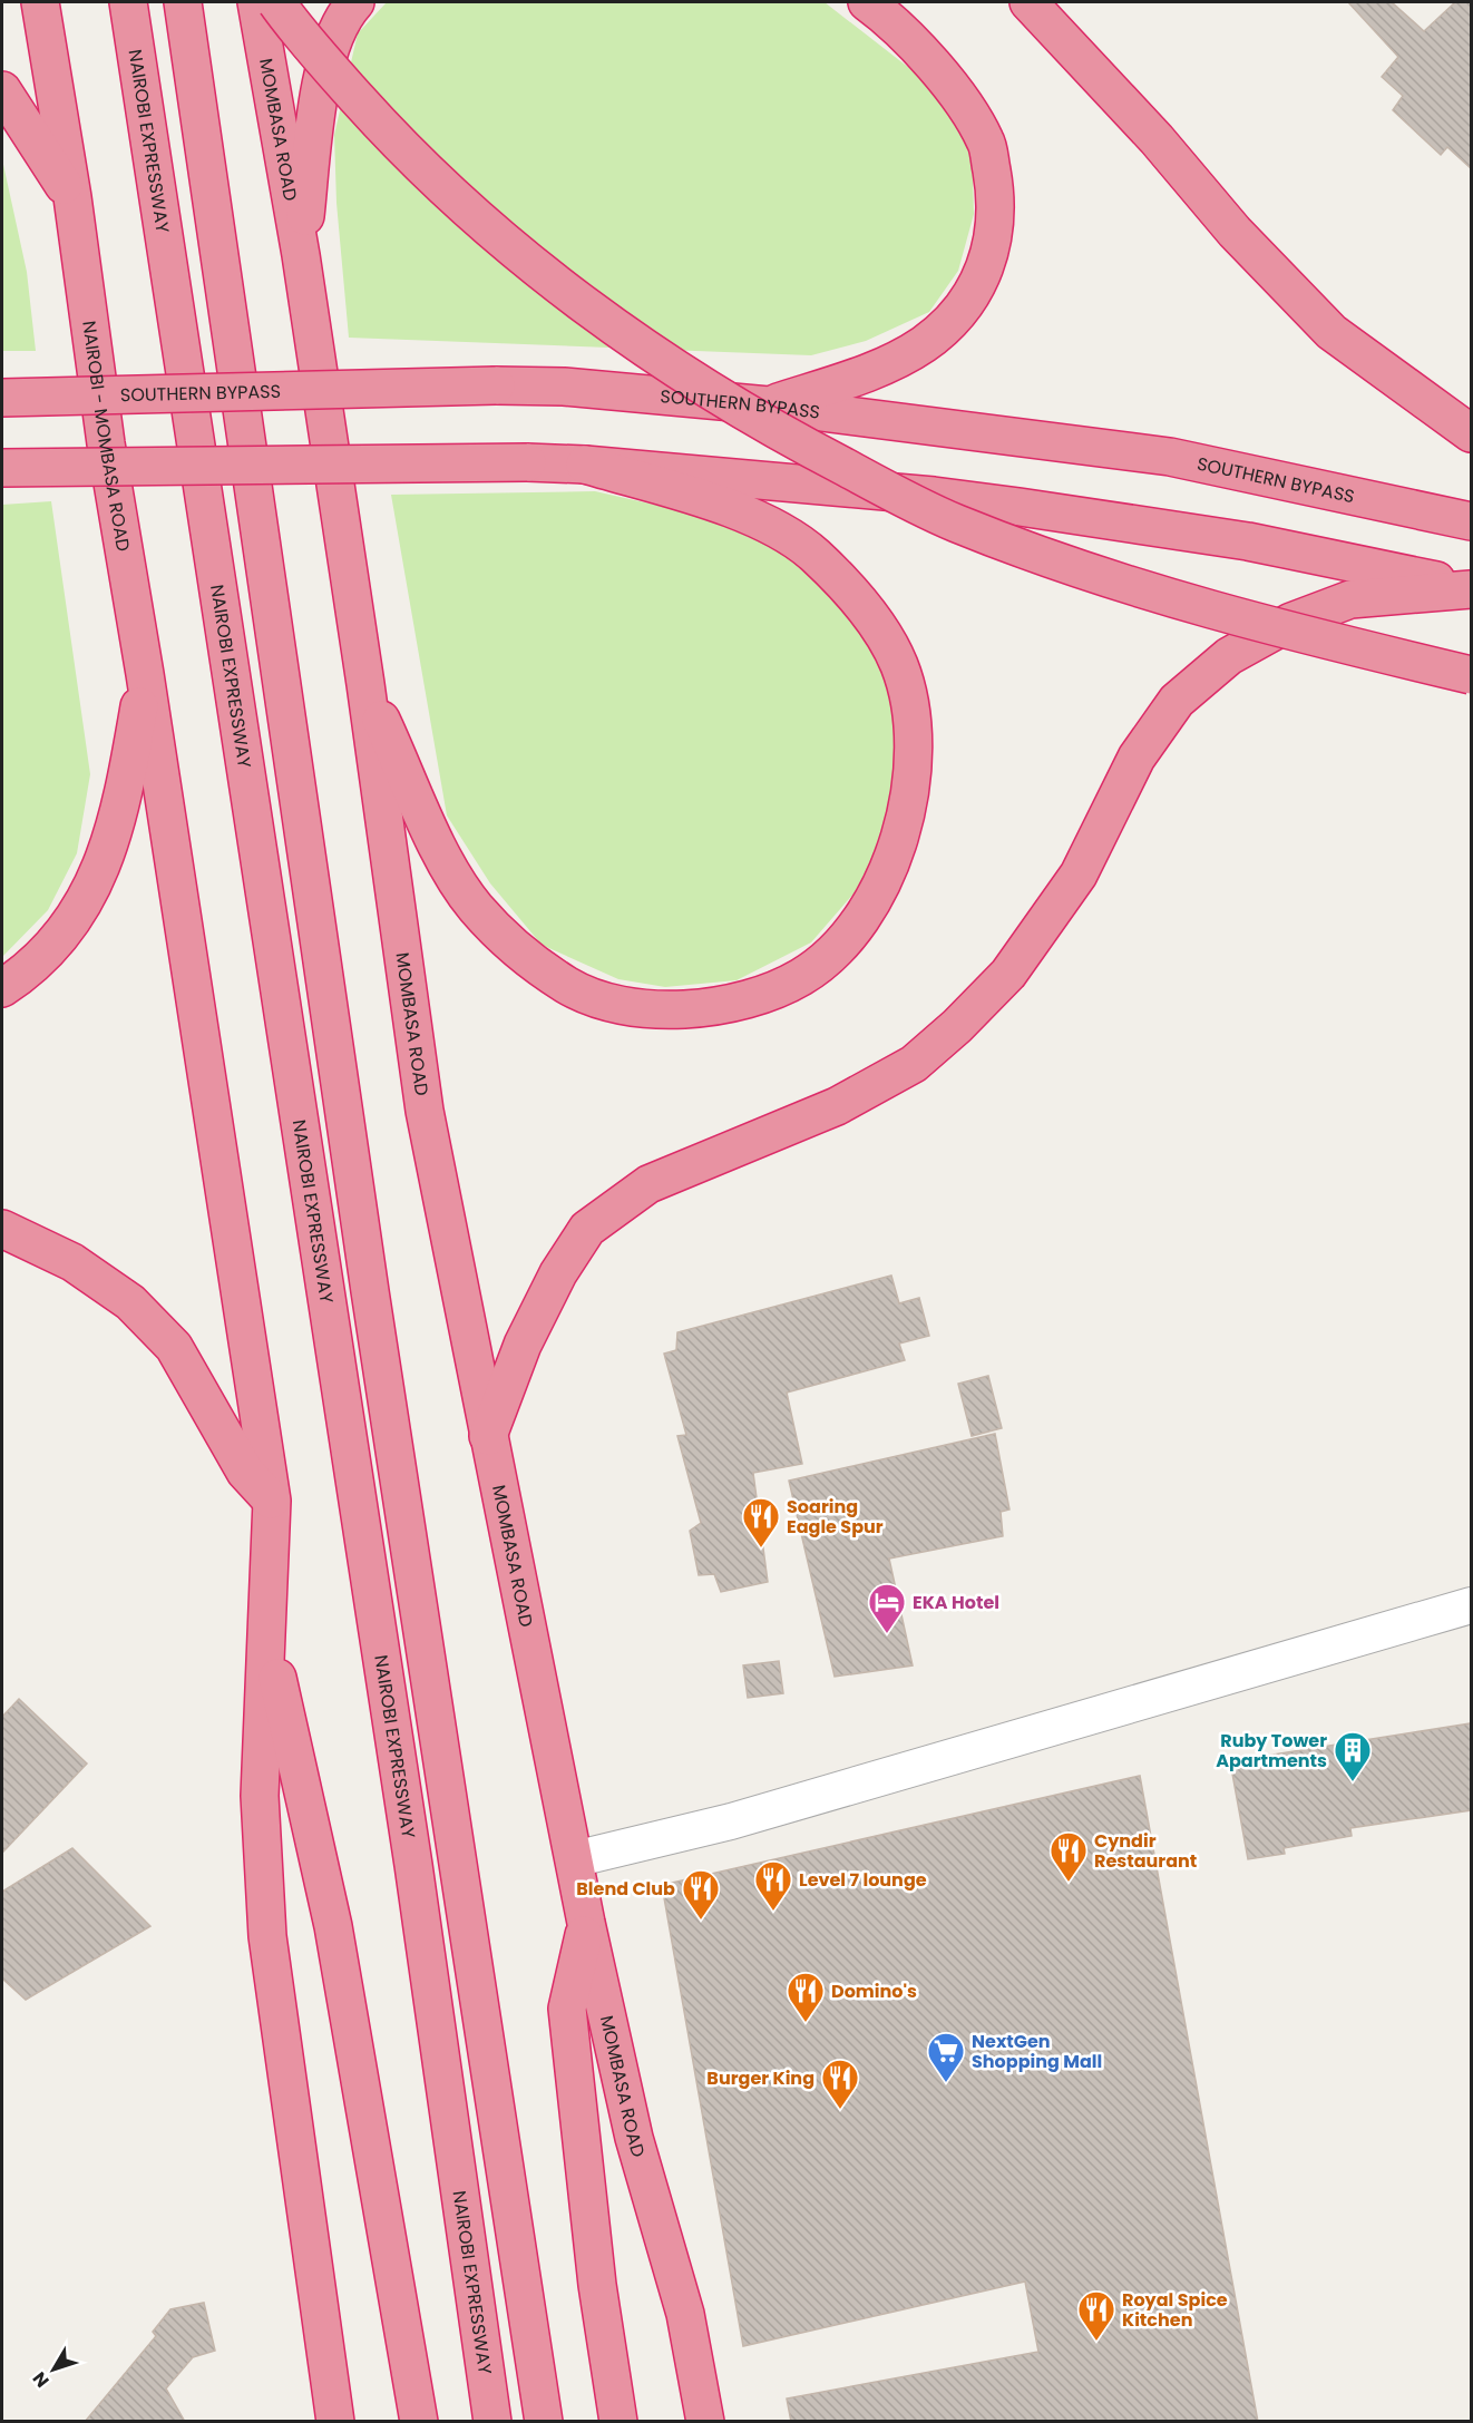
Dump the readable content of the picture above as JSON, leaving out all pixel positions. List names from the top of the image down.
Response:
{
  "streets": {
    "highway": [
      "MOMBASA ROAD",
      "NAIROBI EXPRESSWAY",
      "SOUTHERN BYPASS",
      "NAIROBI - MOMBASA ROAD"
    ]
  },
  "places": {
    "restaurant": [
      "Soaring Eagle Spur",
      "Cyndir Restaurant",
      "Level 7 lounge",
      "Blend Club",
      "Domino's",
      "Burger King",
      "Royal Spice Kitchen"
    ],
    "hotel": ["EKA Hotel"],
    "building": ["Ruby Tower Apartments"],
    "supermarket": ["NextGen Shopping Mall"]
  },
  "north": "bottom left"
}
